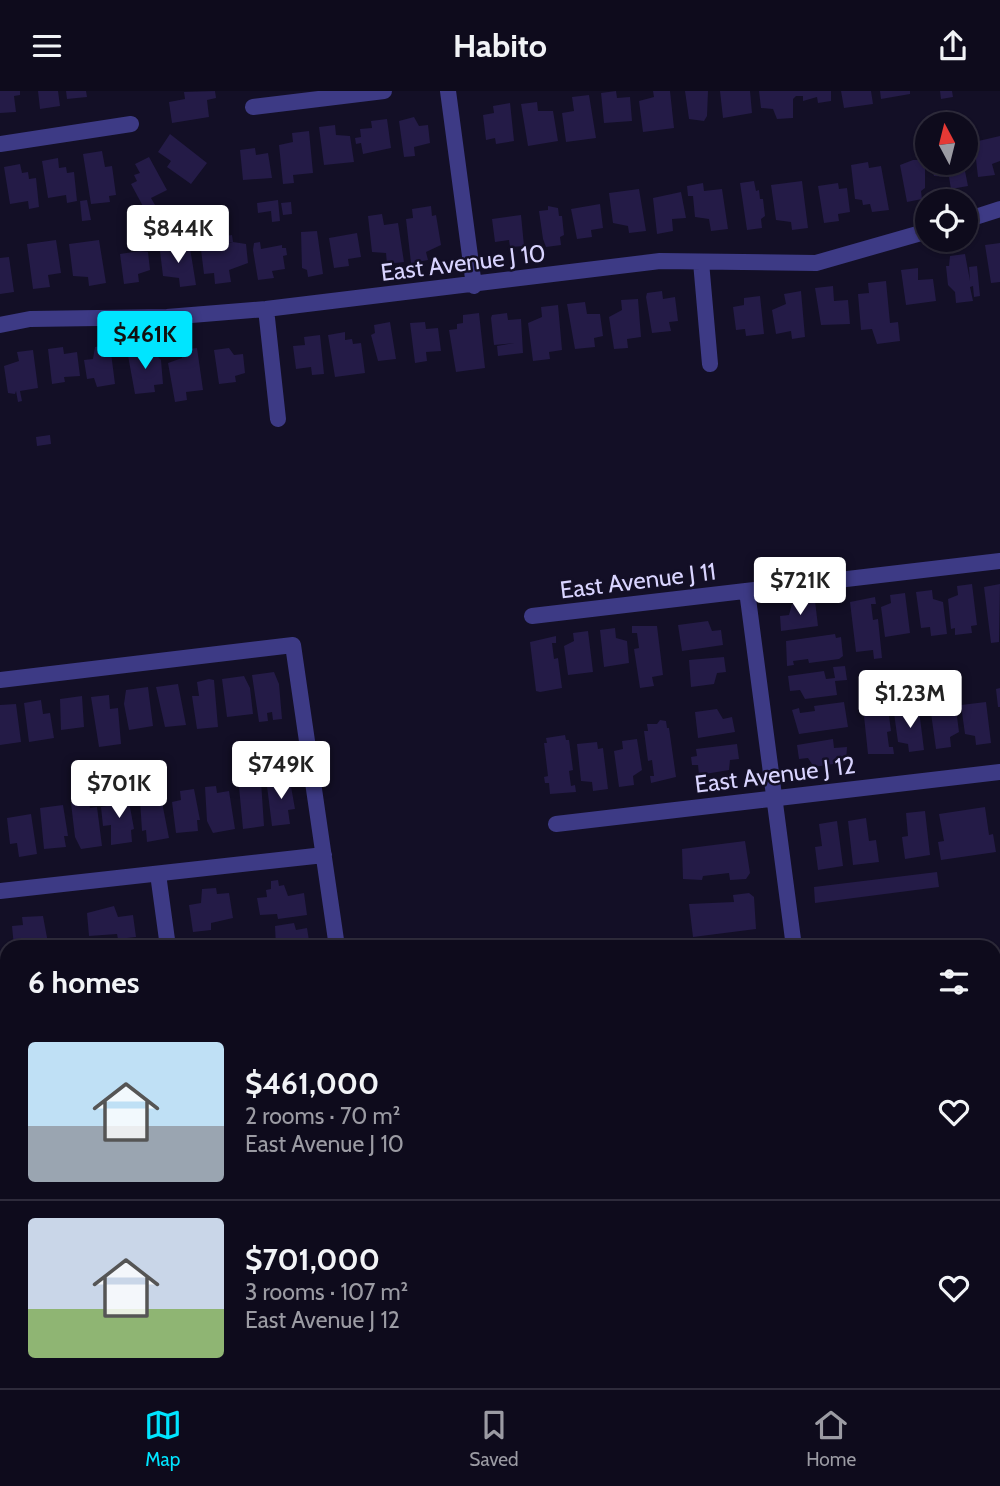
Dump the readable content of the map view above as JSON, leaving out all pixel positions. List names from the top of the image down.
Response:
{
  "streets": {
    "street": ["East Avenue J 10", "East Avenue J 11", "East Avenue J 12"]
  },
  "north": "top",
  "page": {
    "header": "Habito",
    "price": [
      "$844K",
      "$461K",
      "$721K",
      "$1.23M",
      "$749K",
      "$701K"
    ],
    "heading": "6 homes",
    "list": [
      {
        "name": "$461,000",
        "note": "2 rooms · 70 m² · East Avenue J 10"
      },
      {
        "name": "$701,000",
        "note": "3 rooms · 107 m² · East Avenue J 12"
      }
    ],
    "tabs": ["Map", "Saved", "Home"]
  }
}
